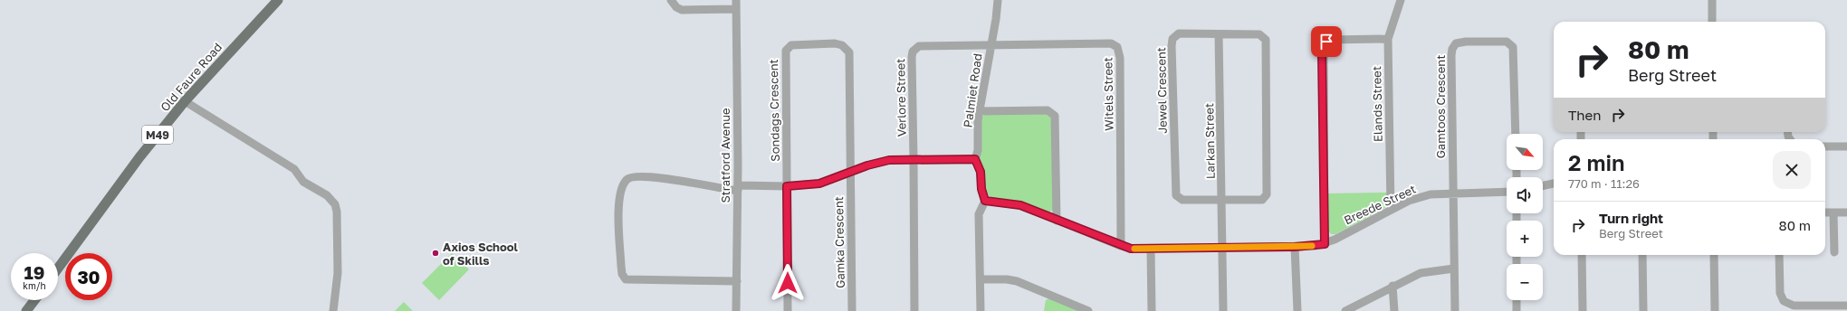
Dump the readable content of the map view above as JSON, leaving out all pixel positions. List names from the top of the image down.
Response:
{
  "streets": {
    "main road": ["Old Faure Road", "M49"],
    "street": [
      "Palmiet Road",
      "Jewel Crescent",
      "Witels Street",
      "Verlore Street",
      "Elands Street",
      "Gamtoos Crescent",
      "Sondags Crescent",
      "Larkan Street",
      "Stratford Avenue",
      "Breede Street",
      "Gamka Crescent"
    ]
  },
  "crossings": [
    ["Palmiet Road", "Witels Street"],
    ["Palmiet Road", "Verlore Street"],
    ["Palmiet Road", "Breede Street"],
    ["Jewel Crescent", "Larkan Street"],
    ["Witels Street", "Verlore Street"],
    ["Witels Street", "Breede Street"],
    ["Elands Street", "Breede Street"],
    ["Gamtoos Crescent", "Breede Street"],
    ["Sondags Crescent", "Gamka Crescent"],
    ["Larkan Street", "Breede Street"]
  ],
  "places": ["Axios School of Skills"],
  "north": "bottom right",
  "page": {
    "turn": ["80 m", "Berg Street"],
    "then": "Then",
    "map_buttons": ["+", "−"],
    "heading": ["2 min", "770 m · 11:26"],
    "list": [
      {
        "name": "Turn right",
        "note": "Berg Street",
        "value": "80 m"
      }
    ],
    "speed": "19 km/h",
    "limit": "30"
  }
}
